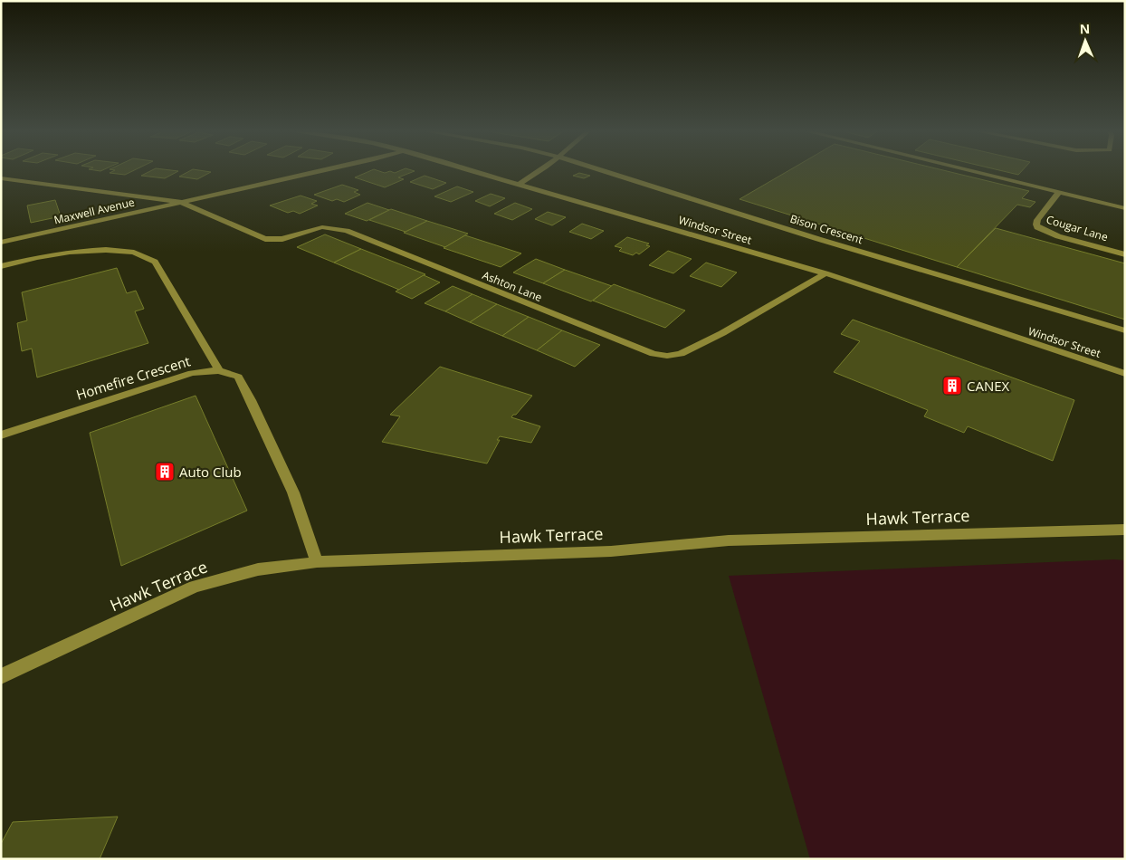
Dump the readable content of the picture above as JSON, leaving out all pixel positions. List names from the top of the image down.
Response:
{
  "streets": {
    "street": [
      "Maxwell Avenue",
      "Cougar Lane",
      "Bison Crescent",
      "Windsor Street",
      "Ashton Lane",
      "Homefire Crescent",
      "Hawk Terrace"
    ]
  },
  "crossings": [
    ["Maxwell Avenue", "Ashton Lane"],
    ["Windsor Street", "Ashton Lane"],
    ["Homefire Crescent", "Hawk Terrace"]
  ],
  "places": {
    "building": ["CANEX", "Auto Club"]
  },
  "north": "top"
}
